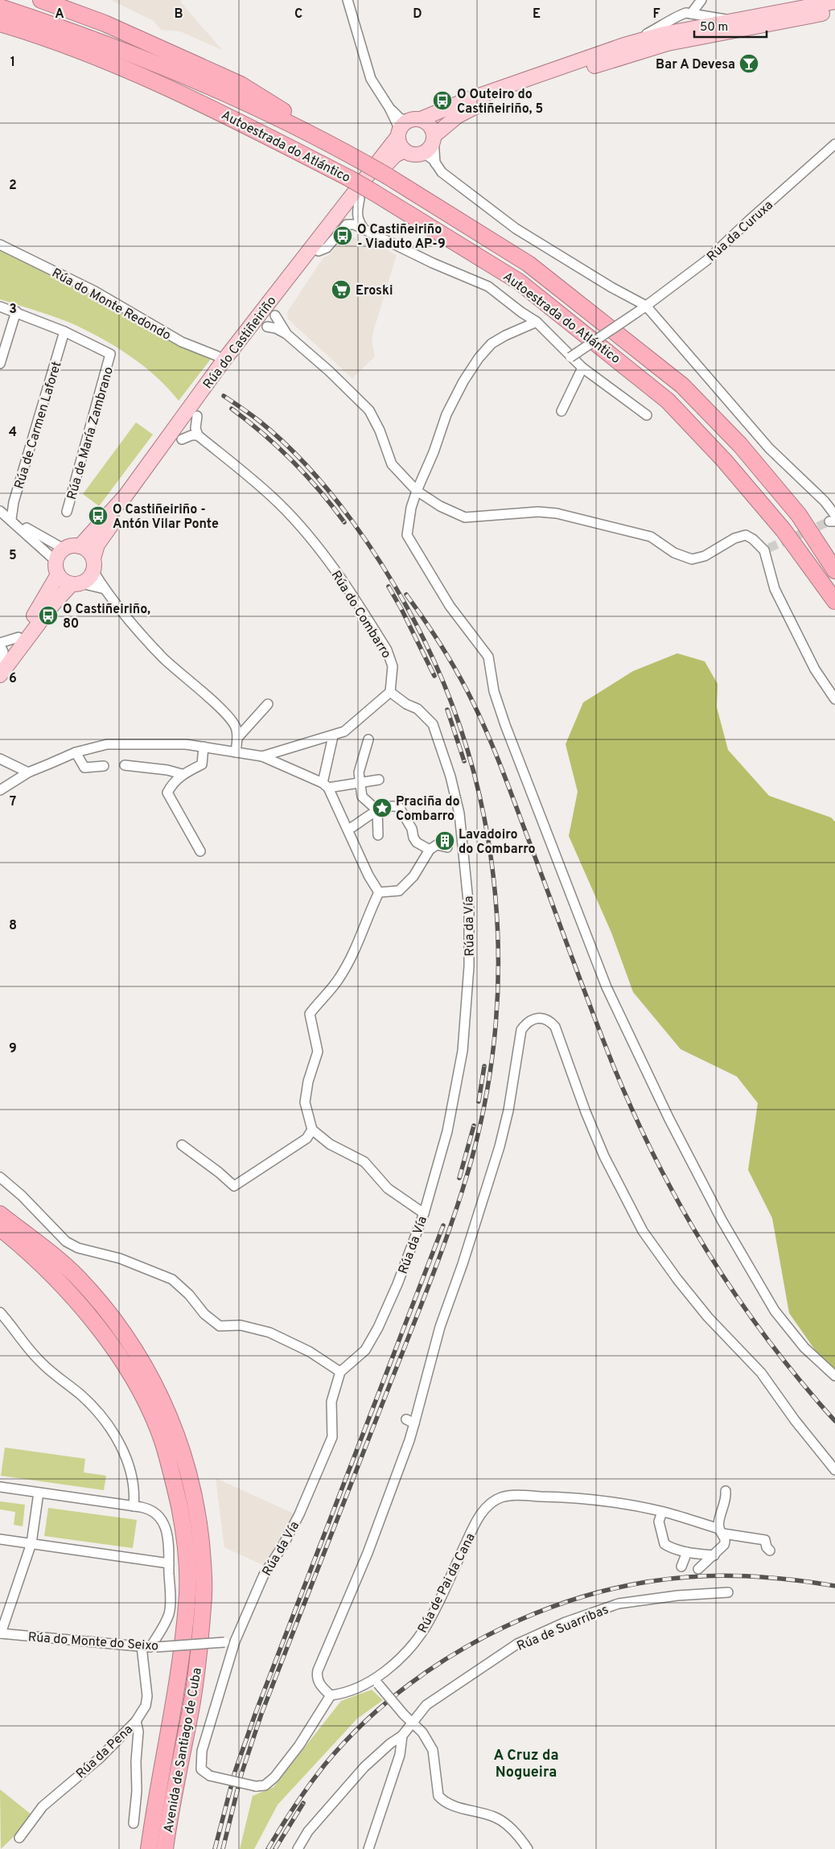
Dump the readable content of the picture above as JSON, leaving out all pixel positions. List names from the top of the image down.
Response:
{
  "streets": {
    "highway": ["Autoestrada do Atlántico", "Avenida de Santiago de Cuba"],
    "main road": ["Rúa do Castiñeiriño"],
    "street": [
      "Rúa da Curuxa",
      "Rúa do Monte Redondo",
      "Rúa de Carmen Laforet",
      "Rúa de María Zambrano",
      "Rúa do Combarro",
      "Rúa da Vía",
      "Rúa de Pai da Cana",
      "Rúa de Suarribas",
      "Rúa do Monte do Seixo",
      "Rúa da Pena"
    ]
  },
  "crossings": [
    ["Rúa do Monte Redondo", "Rúa do Castiñeiriño"],
    ["Rúa de Carmen Laforet", "Rúa de María Zambrano"],
    ["Rúa do Combarro", "Rúa da Vía"],
    ["Rúa da Vía", "Rúa de Pai da Cana"],
    ["Rúa da Vía", "Rúa do Monte do Seixo"],
    ["Rúa do Monte do Seixo", "Rúa da Pena"]
  ],
  "districts": ["A Cruz da Nogueira"],
  "places": {
    "bar": ["Bar A Devesa"],
    "bus stop": [
      "O Outeiro do Castiñeiriño, 5",
      "O Castiñeiriño - Viaduto AP-9",
      "O Castiñeiriño - Antón Vilar Ponte",
      "O Castiñeiriño, 80"
    ],
    "supermarket": ["Eroski"],
    "place": ["Praciña do Combarro"],
    "building": ["Lavadoiro do Combarro"]
  },
  "scale_bar": "50 m",
  "grid": {
    "columns": [
      "A",
      "B",
      "C",
      "D",
      "E",
      "F"
    ],
    "rows": [
      "1",
      "2",
      "3",
      "4",
      "5",
      "6",
      "7",
      "8",
      "9"
    ]
  }
}
